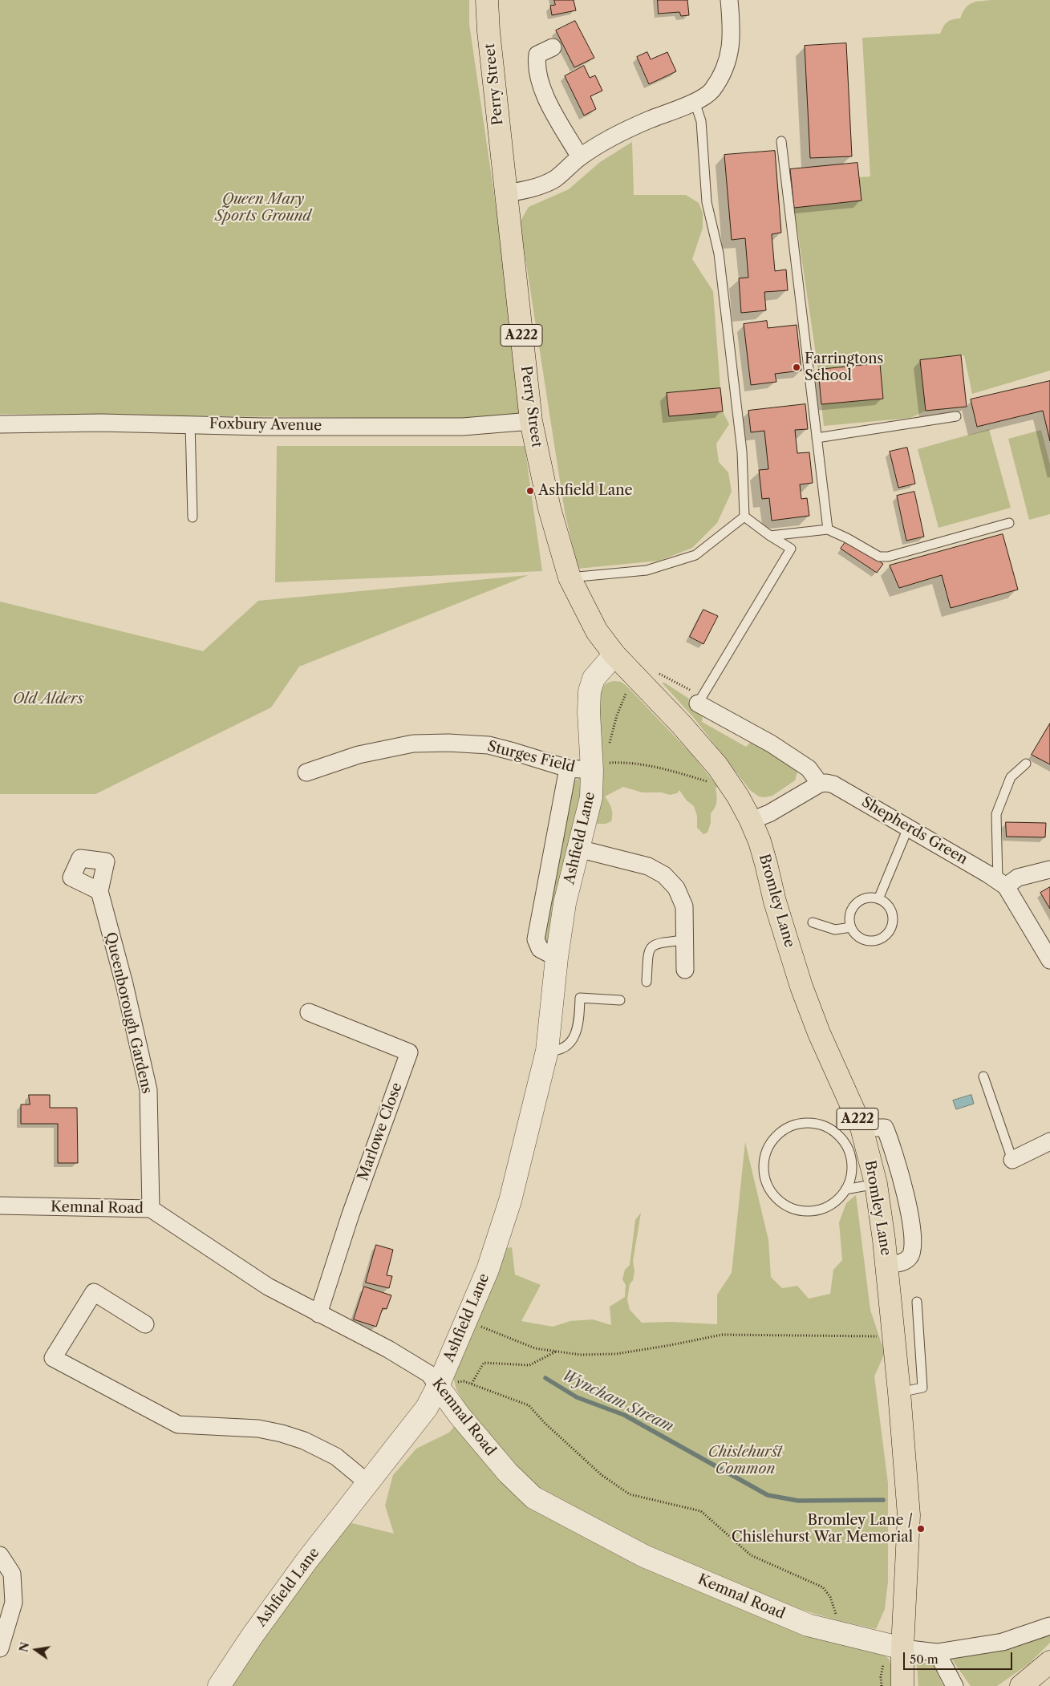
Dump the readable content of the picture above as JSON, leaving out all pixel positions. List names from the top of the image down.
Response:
{
  "streets": {
    "main road": ["Perry Street", "A222", "Bromley Lane"],
    "street": [
      "Foxbury Avenue",
      "Sturges Field",
      "Shepherds Green",
      "Ashfield Lane",
      "Queenborough Gardens",
      "Marlowe Close",
      "Kemnal Road"
    ]
  },
  "crossings": [
    ["Perry Street", "Foxbury Avenue"],
    ["Perry Street", "Ashfield Lane"],
    ["Perry Street", "Bromley Lane"],
    ["Sturges Field", "Ashfield Lane"],
    ["Ashfield Lane", "Bromley Lane"],
    ["Ashfield Lane", "Kemnal Road"],
    ["Bromley Lane", "Kemnal Road"],
    ["Queenborough Gardens", "Kemnal Road"],
    ["Marlowe Close", "Kemnal Road"]
  ],
  "water": ["Wyncham Stream"],
  "parks": ["Queen Mary Sports Ground", "Old Alders", "Chislehurst Common"],
  "places": ["Farringtons School", "Ashfield Lane", "Bromley Lane / Chislehurst War Memorial"],
  "scale_bar": "50 m",
  "north": "left"
}
